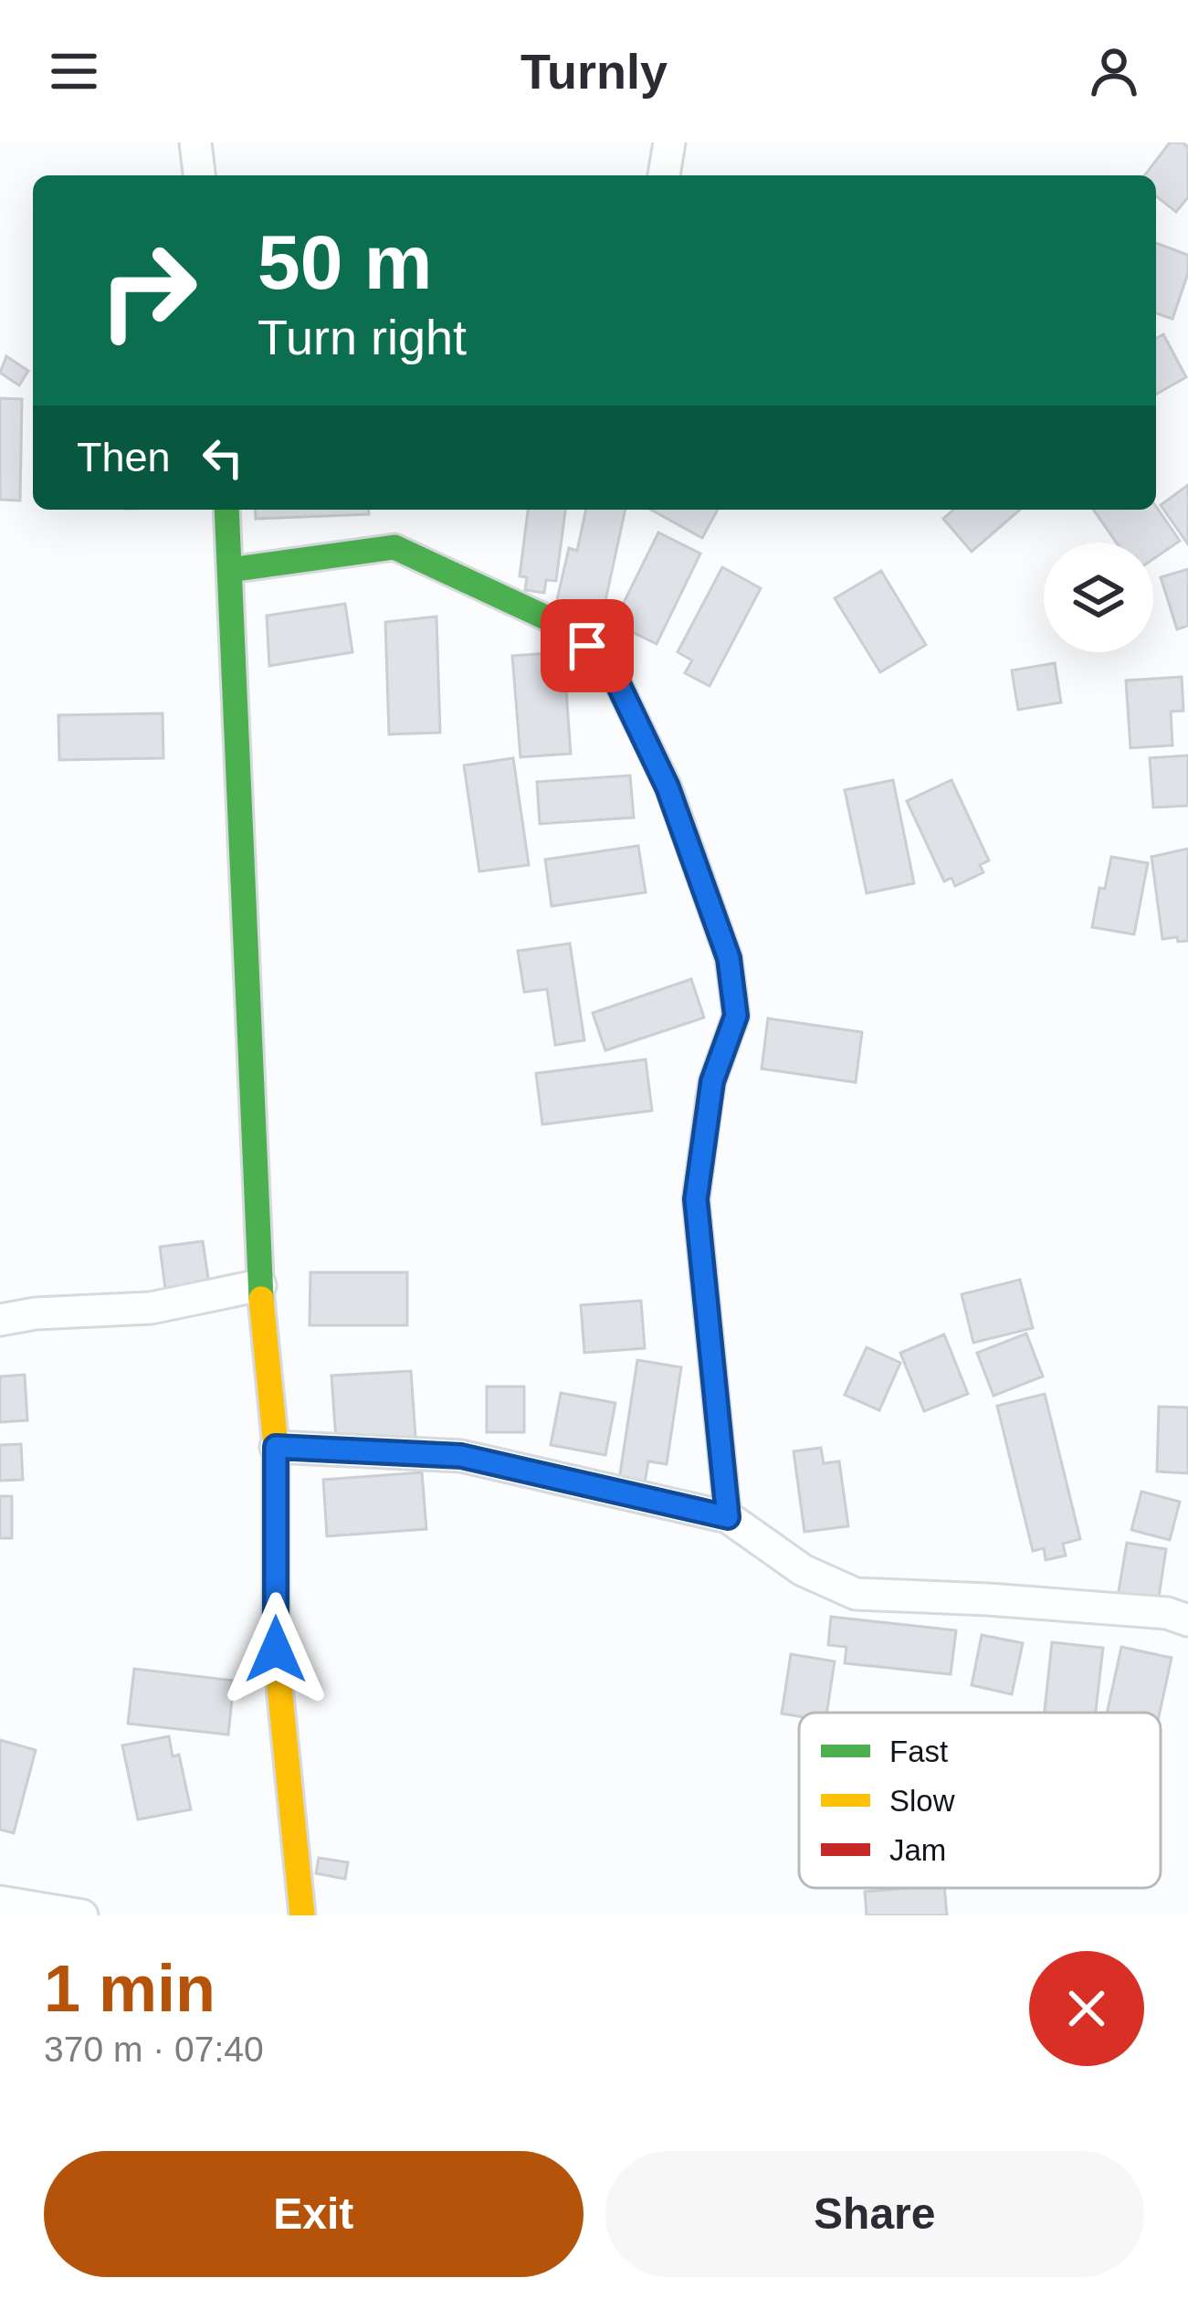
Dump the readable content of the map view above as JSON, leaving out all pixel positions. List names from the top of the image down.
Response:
{
  "legend": ["Fast", "Slow", "Jam"],
  "page": {
    "header": "Turnly",
    "turn": ["50 m", "Turn right"],
    "then": "Then",
    "heading": ["1 min", "370 m · 07:40"],
    "buttons": ["Exit", "Share"]
  }
}
